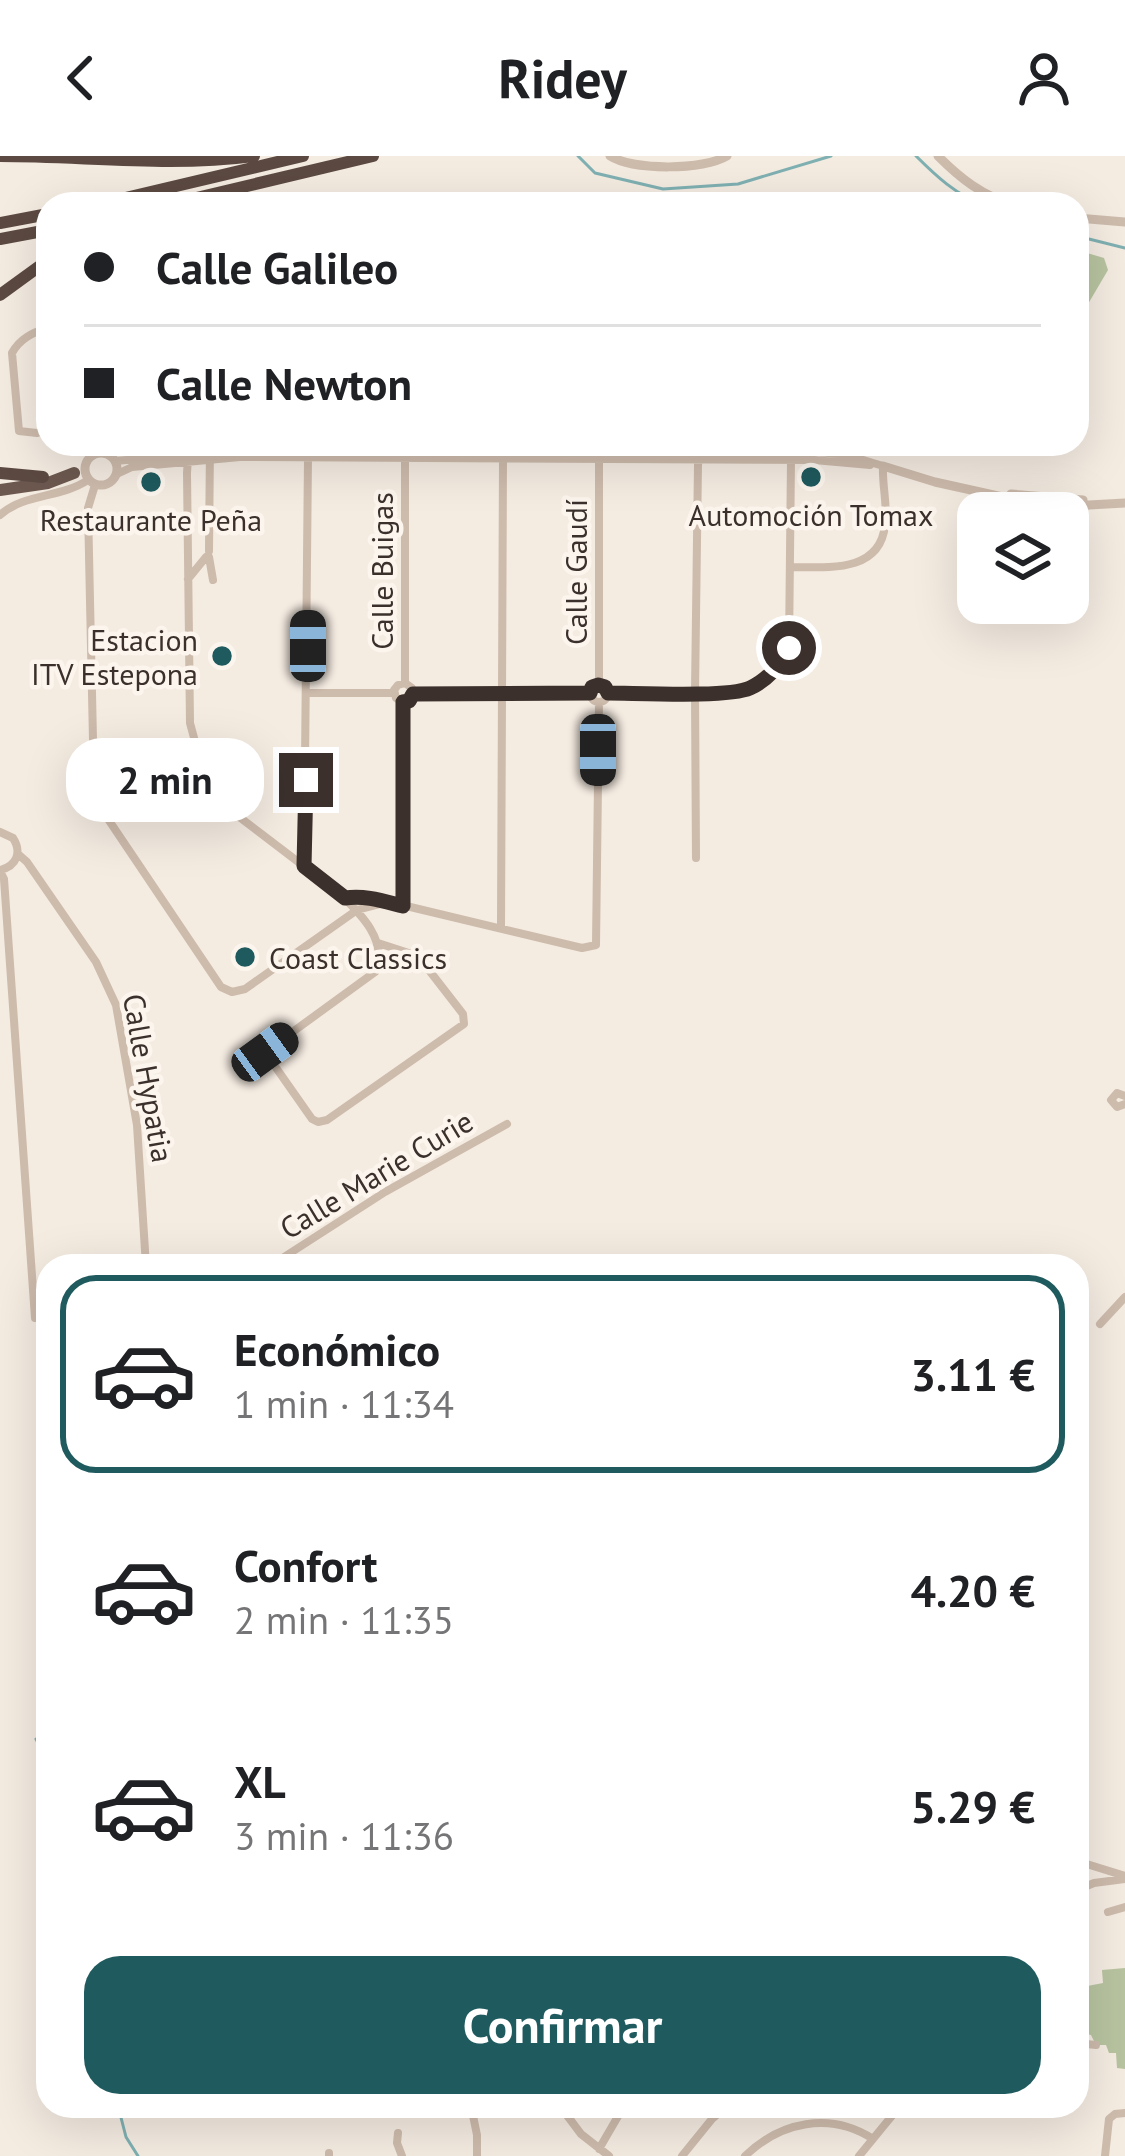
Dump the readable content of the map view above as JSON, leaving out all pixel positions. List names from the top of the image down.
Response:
{
  "streets": {
    "street": [
      "Calle Buigas",
      "Calle Gaudí",
      "Calle Hypatia",
      "Calle Marie Curie"
    ]
  },
  "places": [
    "Automoción Tomax",
    "Restaurante Peña",
    "Estacion ITV Estepona",
    "Coast Classics"
  ],
  "page": {
    "header": "Ridey",
    "banner": ["Calle Galileo", "Calle Newton"],
    "bubble": "2 min",
    "list": [
      {
        "name": "Económico",
        "note": "1 min · 11:34",
        "value": "3.11 €"
      },
      {
        "name": "Confort",
        "note": "2 min · 11:35",
        "value": "4.20 €"
      },
      {
        "name": "XL",
        "note": "3 min · 11:36",
        "value": "5.29 €"
      }
    ],
    "buttons": "Confirmar"
  }
}
